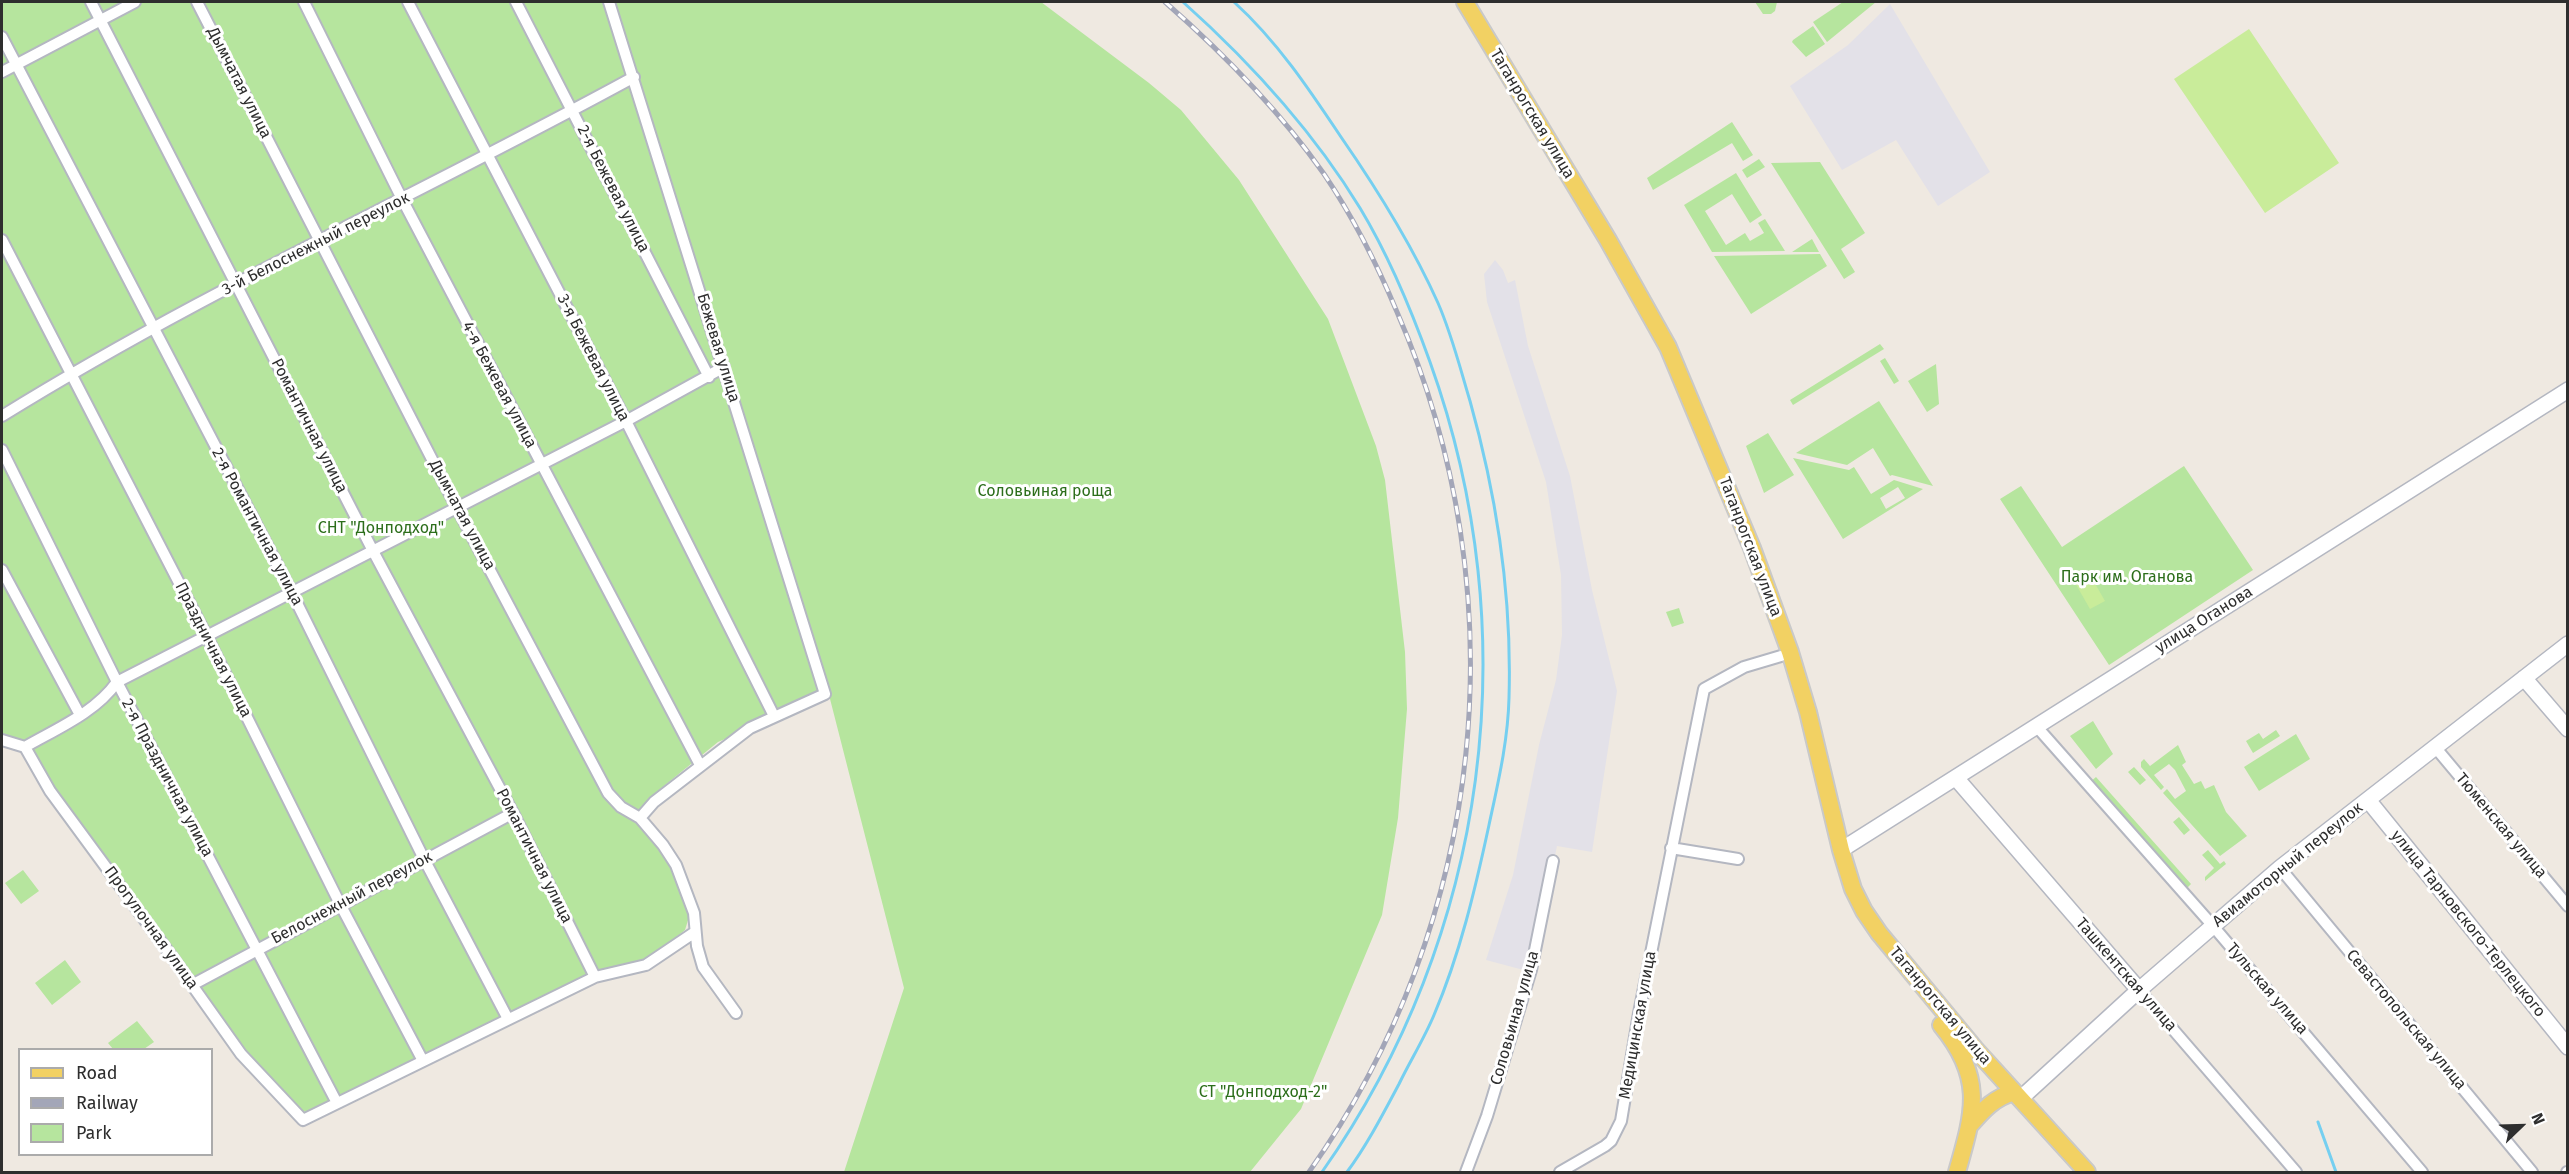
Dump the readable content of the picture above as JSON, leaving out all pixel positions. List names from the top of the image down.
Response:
{
  "streets": {
    "main road": ["Таганрогская улица"],
    "street": [
      "Дымчатая улица",
      "2-я Бежевая улица",
      "3-й Белоснежный переулок",
      "Бежевая улица",
      "3-я Бежевая улица",
      "4-я Бежевая улица",
      "Романтичная улица",
      "2-я Романтичная улица",
      "улица Оганова",
      "Праздничная улица",
      "2-я Праздничная улица",
      "Тюменская улица",
      "Авиамоторный переулок",
      "Белоснежный переулок",
      "улица Тарновского-Терлецкого",
      "Прогулочная улица",
      "Ташкентская улица",
      "Тульская улица",
      "Соловьиная улица",
      "Севастопольская улица",
      "Медицинская улица"
    ]
  },
  "crossings": [
    ["Дымчатая улица", "3-й Белоснежный переулок"],
    ["Таганрогская улица", "улица Оганова"],
    ["Таганрогская улица", "Авиамоторный переулок"],
    ["Таганрогская улица", "Медицинская улица"],
    ["2-я Бежевая улица", "3-й Белоснежный переулок"],
    ["3-й Белоснежный переулок", "Бежевая улица"],
    ["3-й Белоснежный переулок", "3-я Бежевая улица"],
    ["3-й Белоснежный переулок", "4-я Бежевая улица"],
    ["3-й Белоснежный переулок", "Романтичная улица"],
    ["3-й Белоснежный переулок", "2-я Романтичная улица"],
    ["3-й Белоснежный переулок", "Праздничная улица"],
    ["Бежевая улица", "3-я Бежевая улица"],
    ["Романтичная улица", "Белоснежный переулок"],
    ["2-я Романтичная улица", "Белоснежный переулок"],
    ["улица Оганова", "Ташкентская улица"],
    ["улица Оганова", "Тульская улица"],
    ["Праздничная улица", "Белоснежный переулок"],
    ["2-я Праздничная улица", "Белоснежный переулок"],
    ["2-я Праздничная улица", "Прогулочная улица"],
    ["Тюменская улица", "Авиамоторный переулок"],
    ["Авиамоторный переулок", "улица Тарновского-Терлецкого"],
    ["Авиамоторный переулок", "Ташкентская улица"],
    ["Авиамоторный переулок", "Тульская улица"],
    ["Авиамоторный переулок", "Севастопольская улица"],
    ["Белоснежный переулок", "Прогулочная улица"]
  ],
  "parks": [
    "Соловьиная роща",
    "СНТ \"Донподход\"",
    "Парк им. Оганова",
    "СТ \"Донподход-2\""
  ],
  "legend": ["Road", "Railway", "Park"],
  "north": "top right"
}
